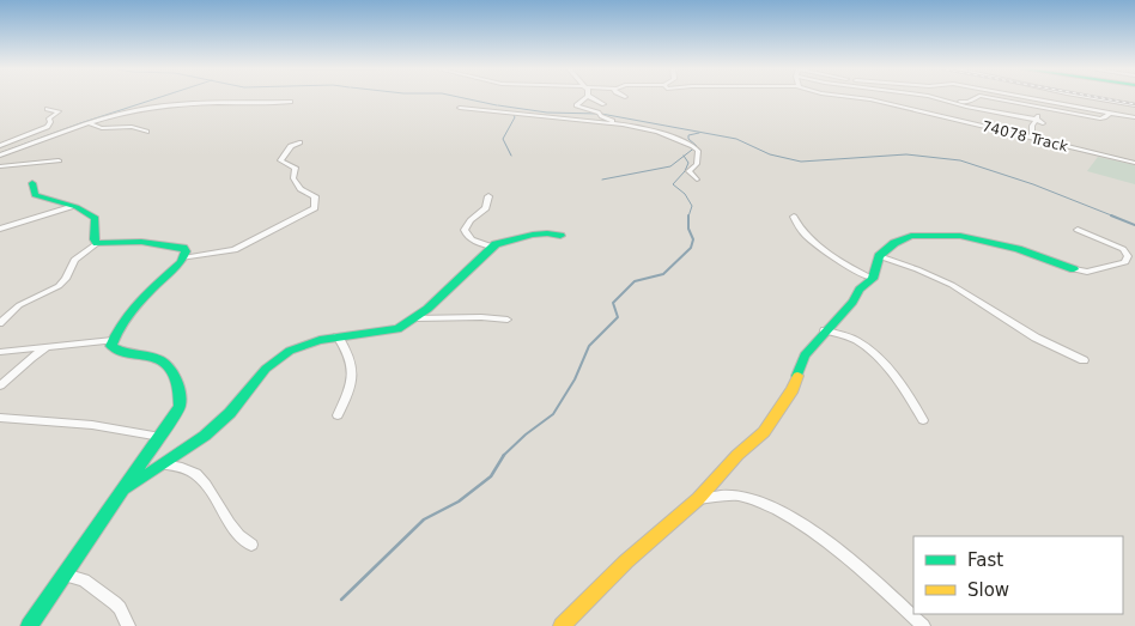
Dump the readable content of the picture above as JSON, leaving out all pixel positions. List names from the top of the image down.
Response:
{
  "streets": {
    "street": ["74078 Track"]
  },
  "legend": ["Fast", "Slow"]
}
